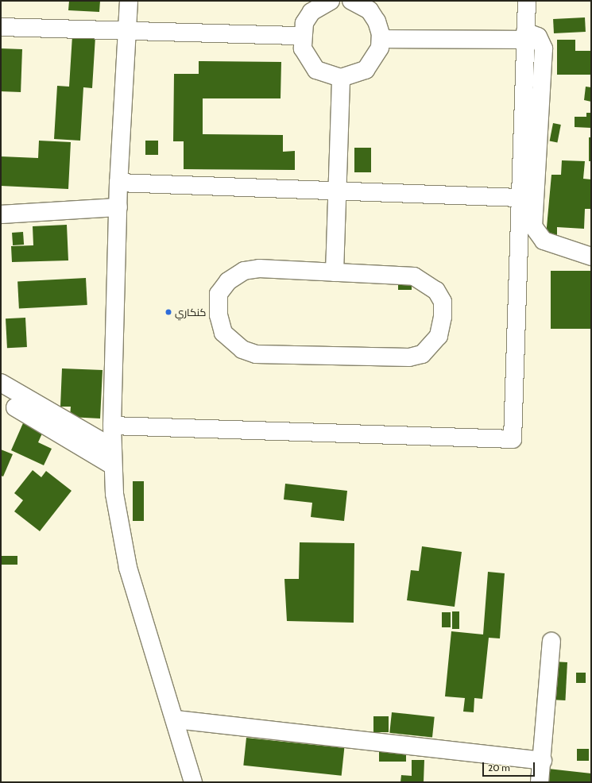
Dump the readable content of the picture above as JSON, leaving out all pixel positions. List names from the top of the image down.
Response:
{
  "places": ["كنكاري"],
  "scale_bar": "20 m"
}
